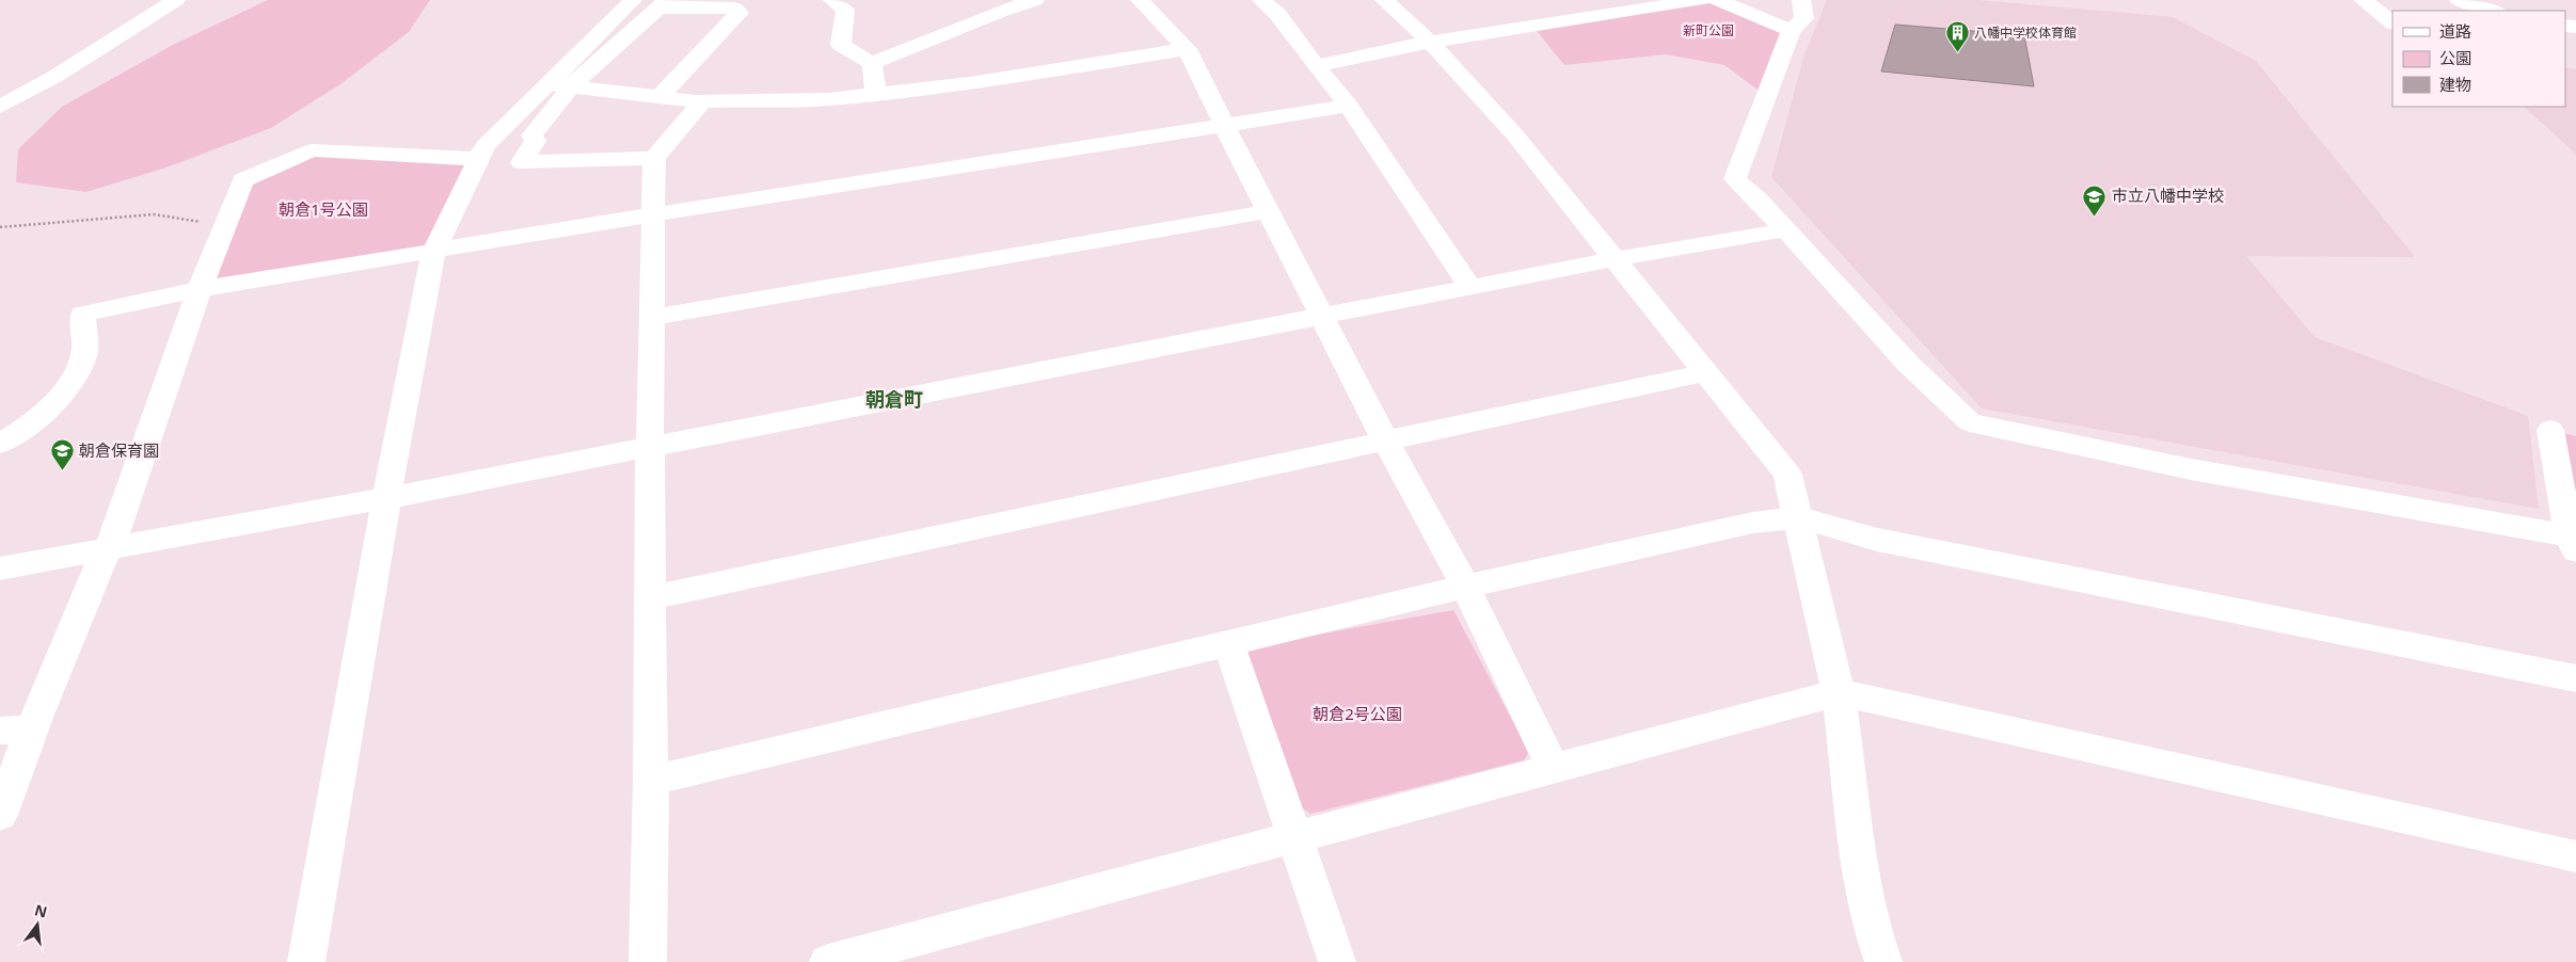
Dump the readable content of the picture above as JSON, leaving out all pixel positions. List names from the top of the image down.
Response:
{
  "districts": ["朝倉町"],
  "parks": ["新町公園", "朝倉1号公園", "朝倉2号公園"],
  "places": {
    "building": ["八幡中学校体育館"],
    "school or university": ["市立八幡中学校", "朝倉保育園"]
  },
  "legend": ["道路", "公園", "建物"],
  "north": "top"
}
